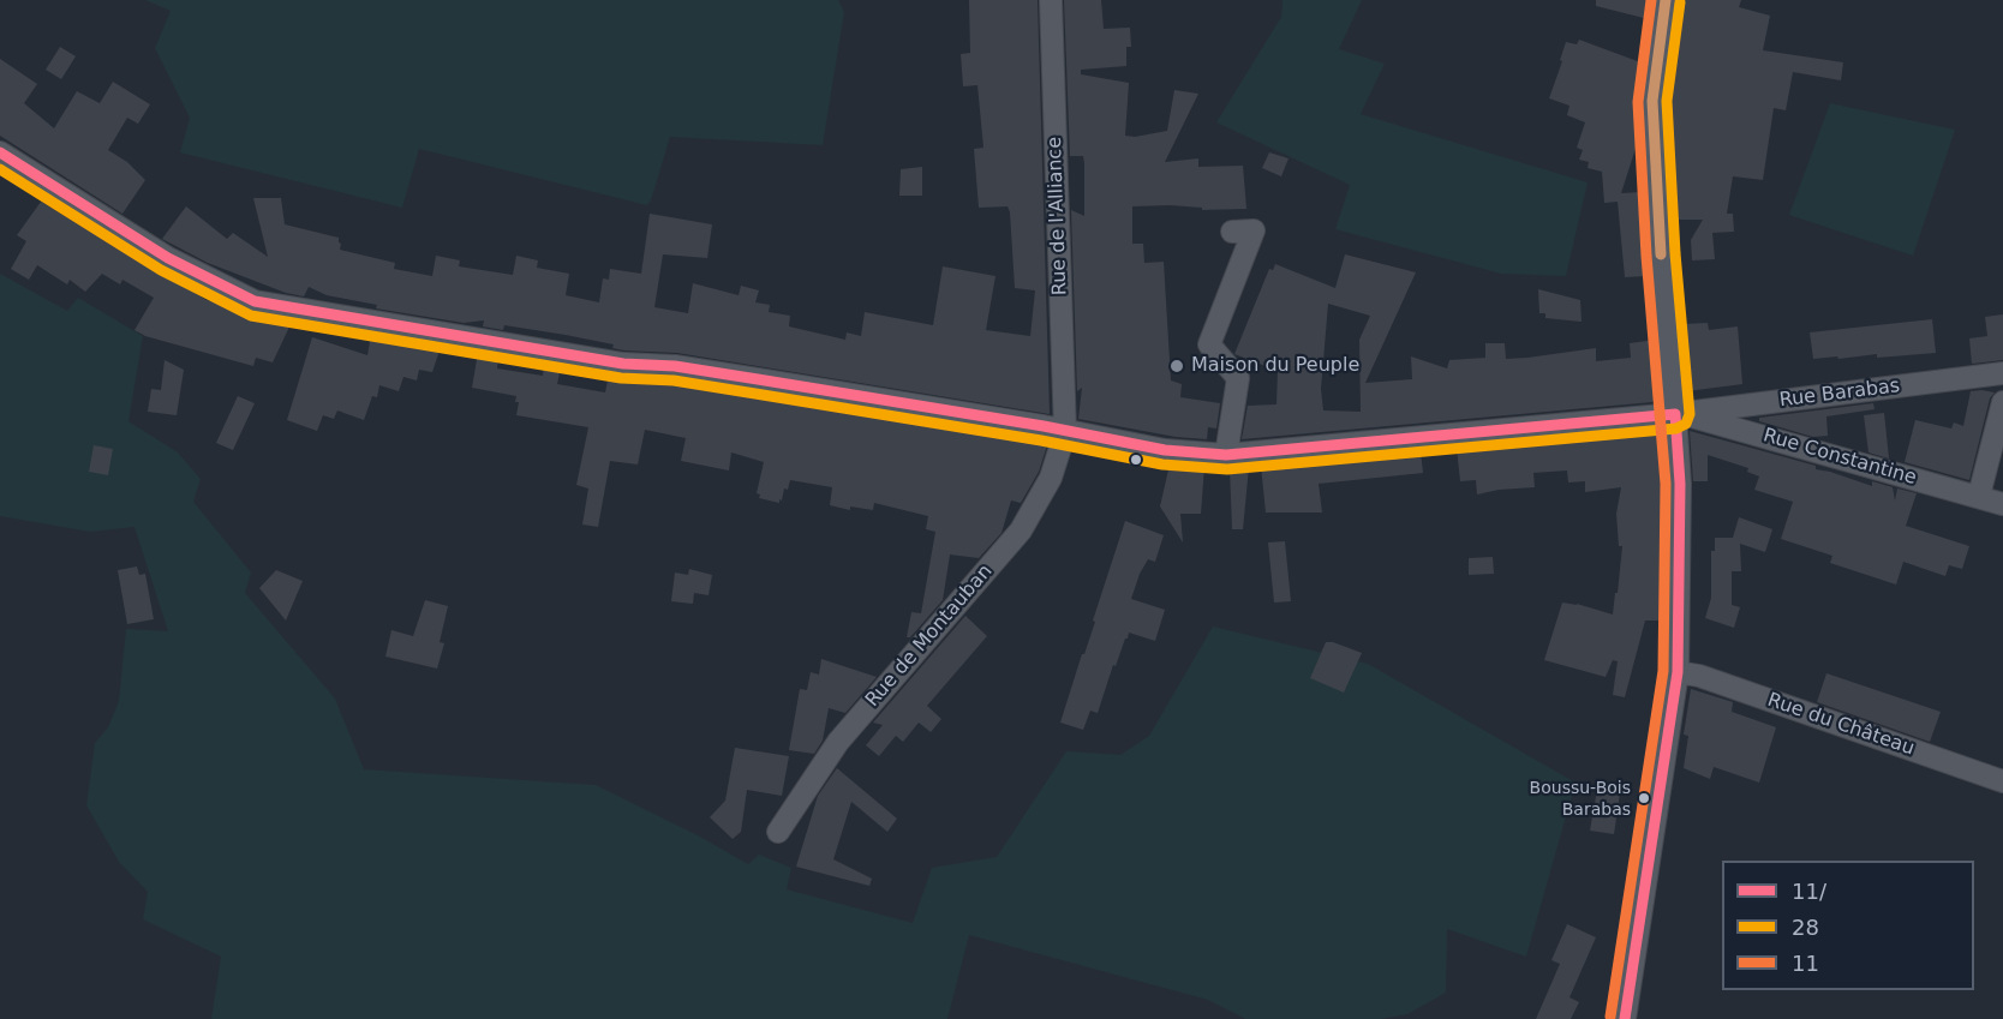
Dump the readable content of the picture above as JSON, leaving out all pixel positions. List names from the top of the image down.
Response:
{
  "streets": {
    "street": [
      "Rue de l'Alliance",
      "Rue Barabas",
      "Rue Constantine",
      "Rue de Montauban",
      "Rue du Château"
    ]
  },
  "crossings": [
    ["Rue de l'Alliance", "Rue de Montauban"],
    ["Rue Barabas", "Rue Constantine"]
  ],
  "places": ["Maison du Peuple", "Boussu-Bois Barabas"],
  "lines": ["transit line 11", "transit line 28", "transit line 11/"],
  "legend": ["11/", "28", "11"]
}
